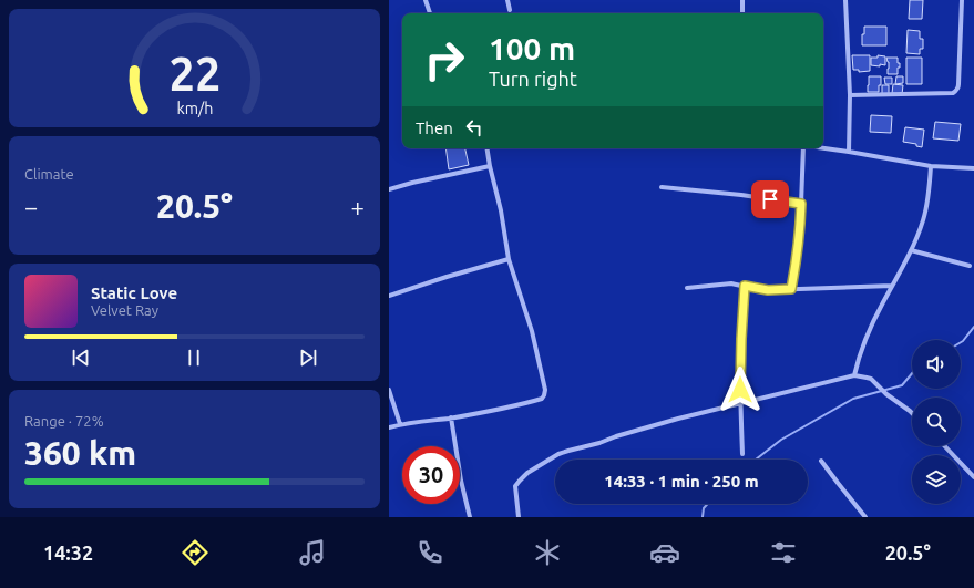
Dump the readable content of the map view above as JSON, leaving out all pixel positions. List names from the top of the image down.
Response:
{
  "page": {
    "turn": ["100 m", "Turn right"],
    "then": "Then",
    "tile": [
      "Climate",
      ["Range · 72%", "360 km"]
    ],
    "heat": ["−", "20.5°", "+"],
    "song": ["Static Love", "Velvet Ray"],
    "limit": "30",
    "trip": "14:33 · 1 min · 250 m",
    "tabs": ["14:32", "20.5°"],
    "gauge": ["22", "km/h"]
  }
}
